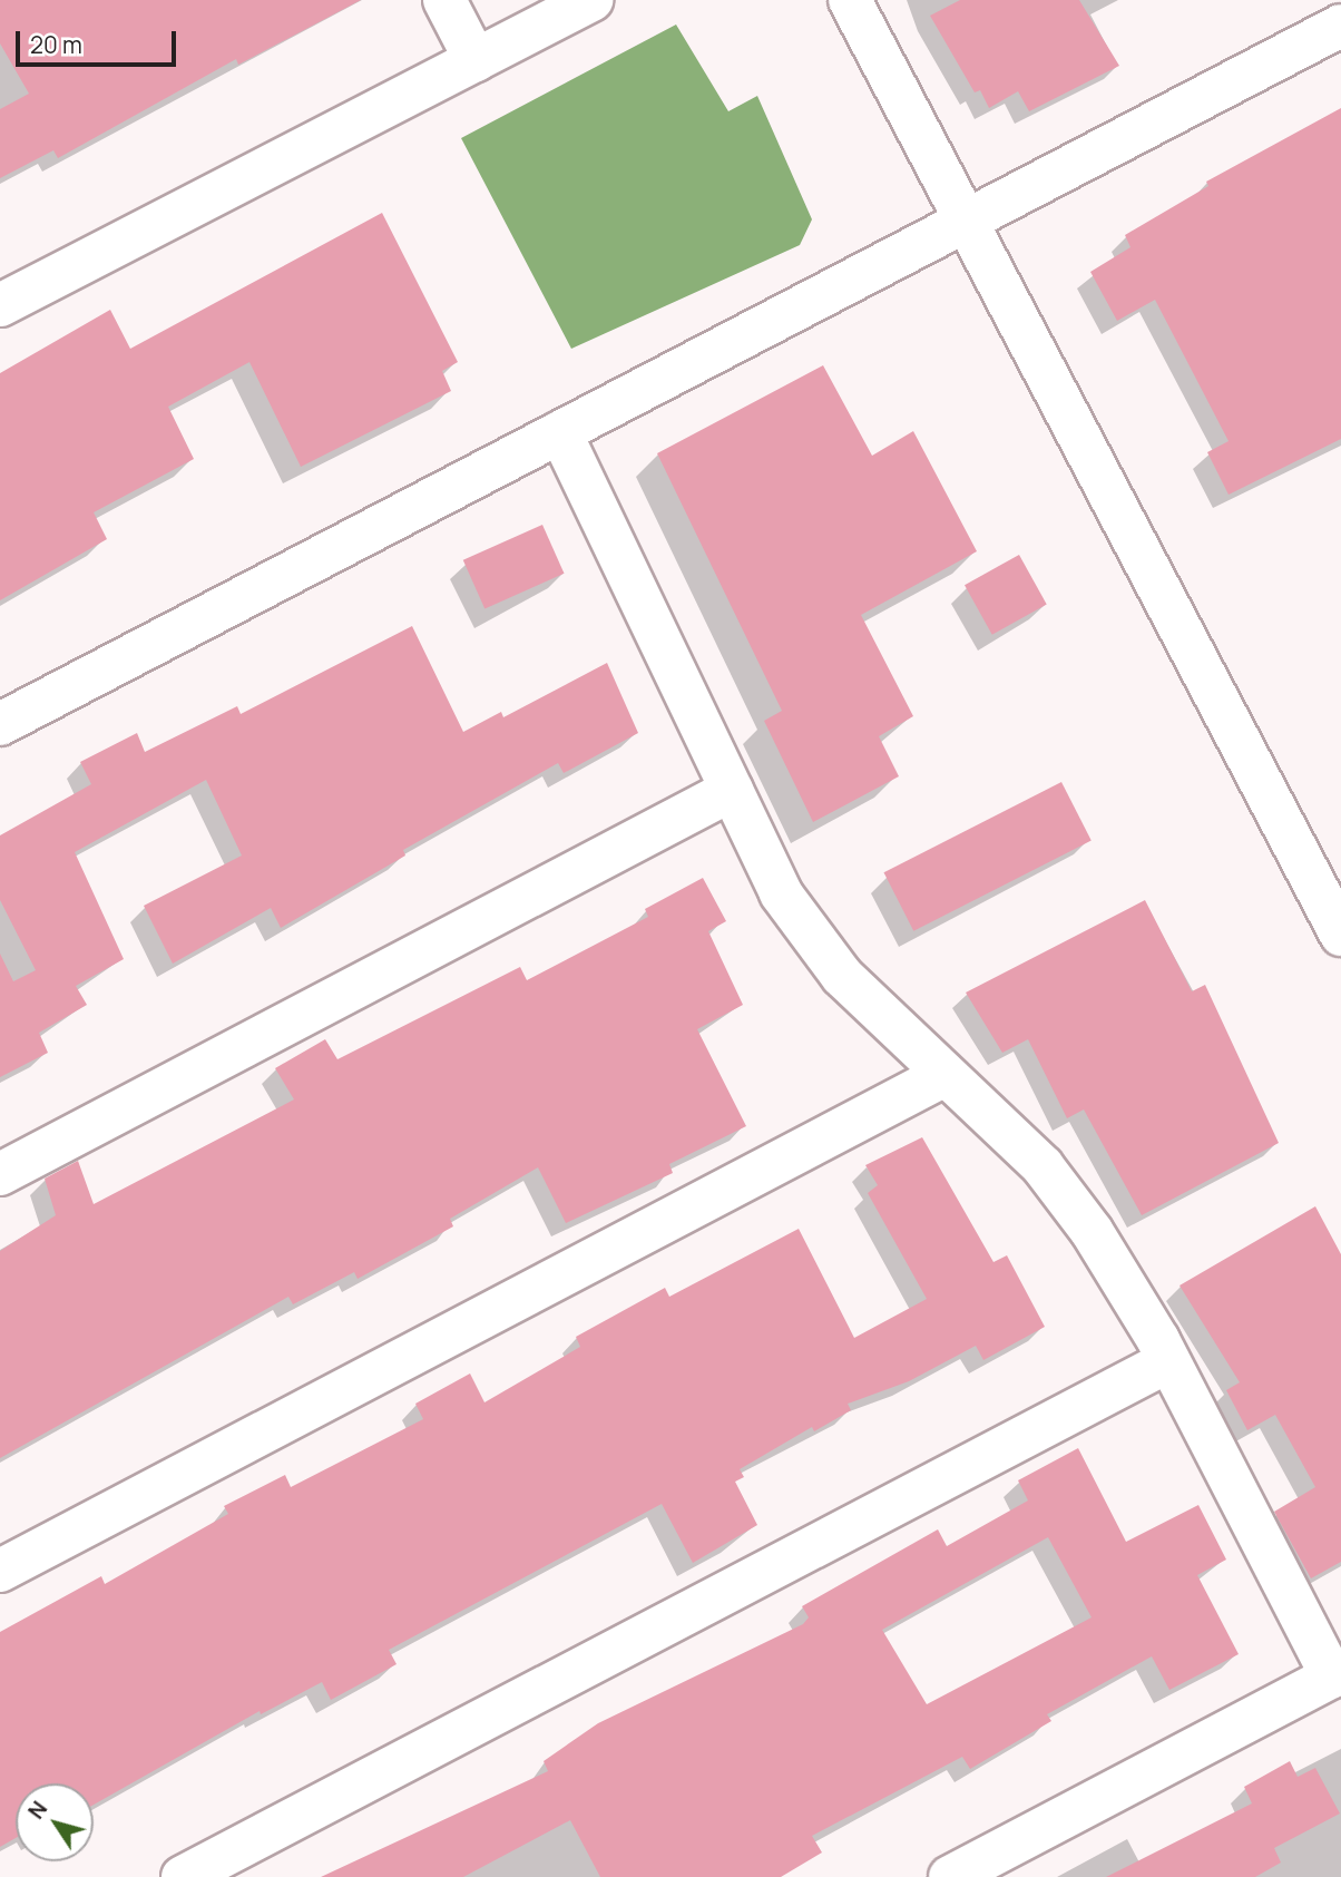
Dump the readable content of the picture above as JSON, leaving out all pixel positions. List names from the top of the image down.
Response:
{
  "scale_bar": "20 m",
  "north": "top left"
}
